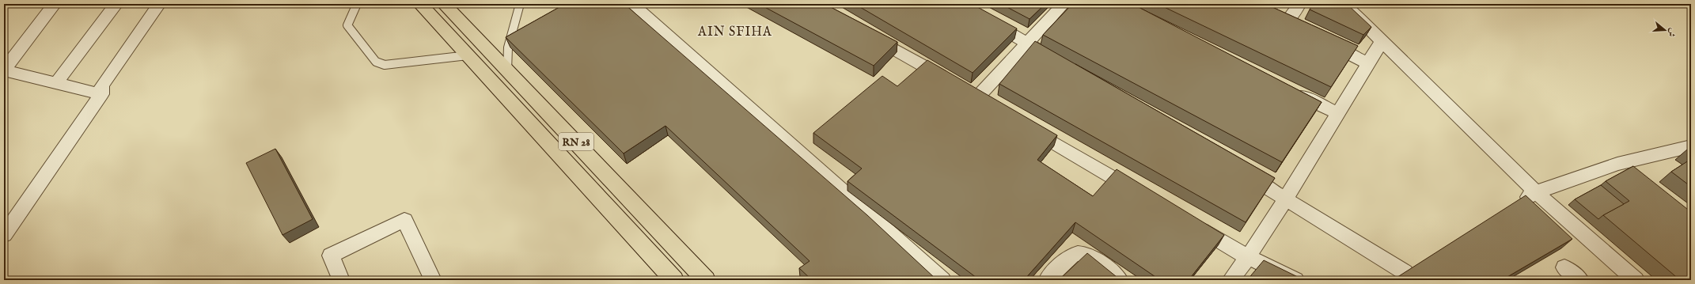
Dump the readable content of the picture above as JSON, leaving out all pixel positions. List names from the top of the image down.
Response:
{
  "streets": {
    "highway": ["RN 28"]
  },
  "districts": ["AIN SFIHA"],
  "north": "right"
}
